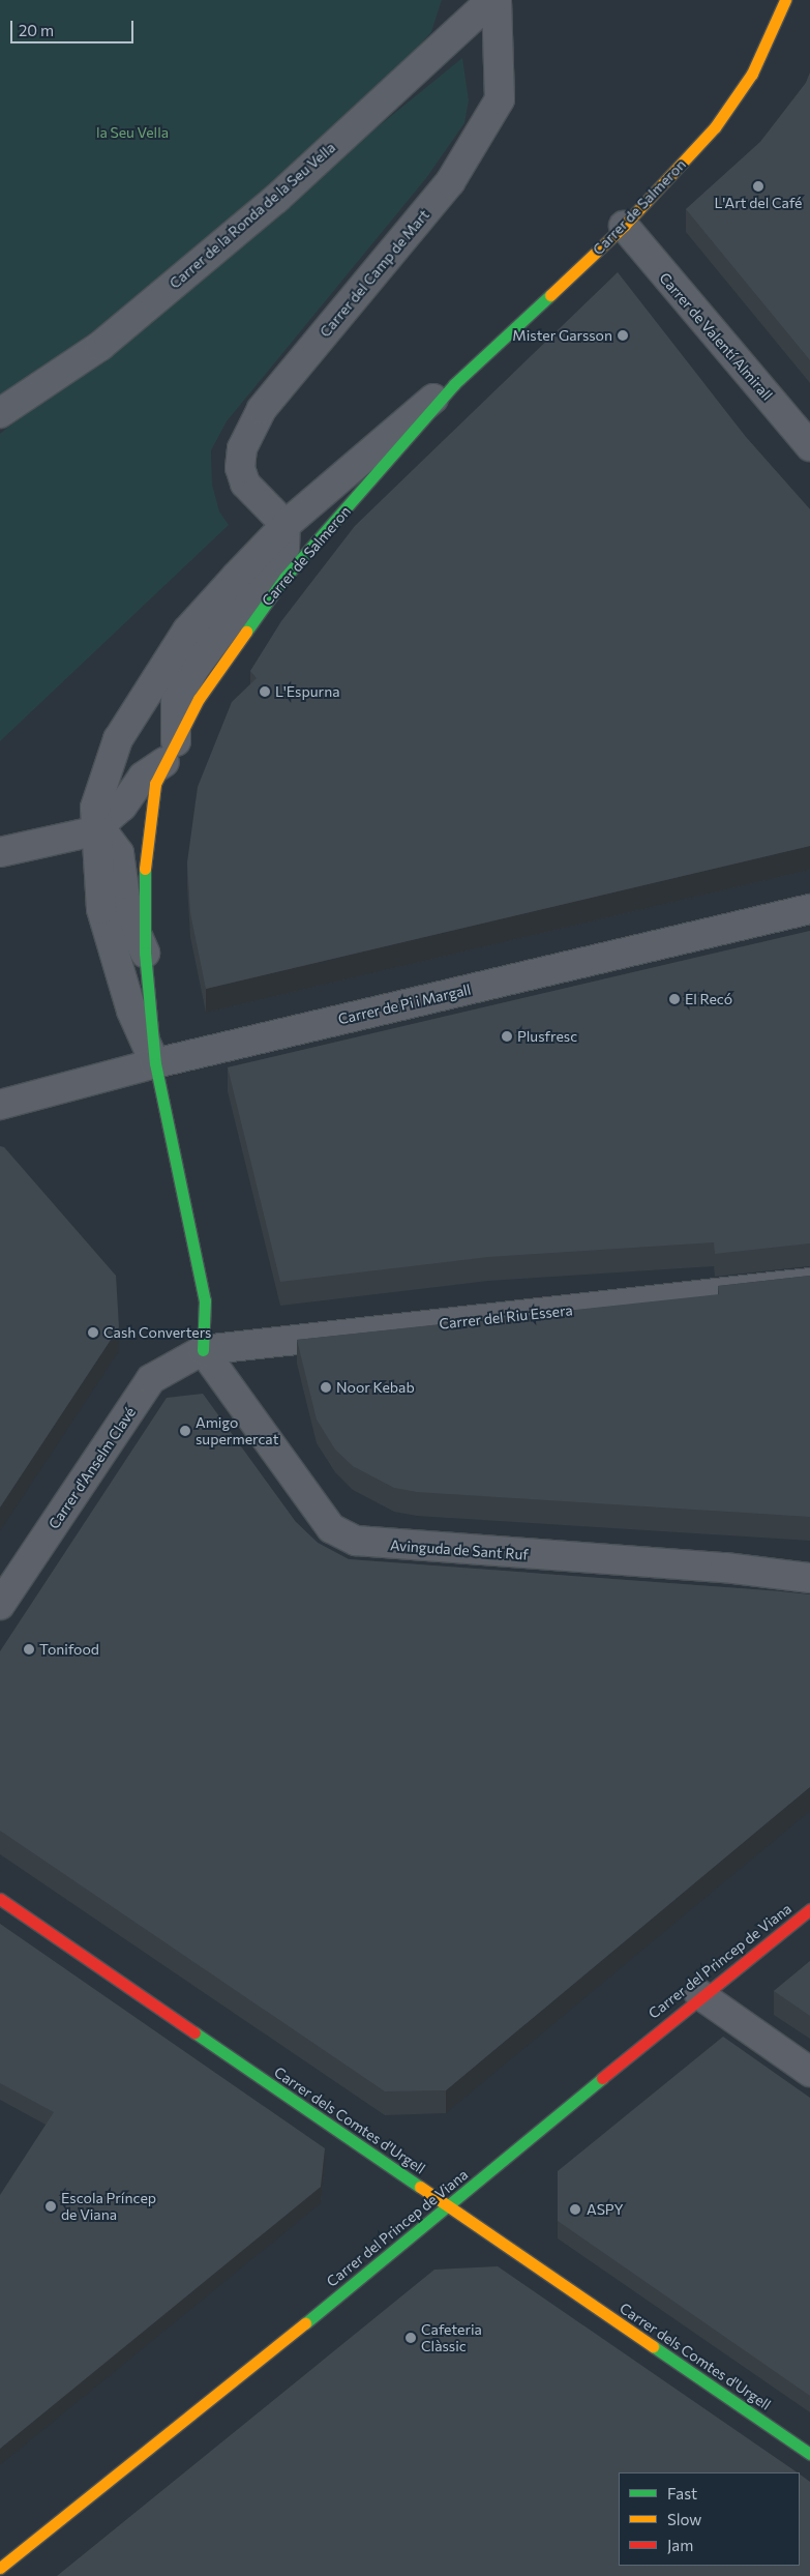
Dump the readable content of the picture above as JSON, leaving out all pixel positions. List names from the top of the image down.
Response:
{
  "streets": {
    "street": [
      "Carrer de Salmeron",
      "Carrer de la Ronda de la Seu Vella",
      "Carrer del Camp de Mart",
      "Carrer de Valentí Almirall",
      "Carrer de Pi i Margall",
      "Carrer del Riu Essera",
      "Carrer d'Anselm Clavé",
      "Avinguda de Sant Ruf",
      "Carrer del Princep de Viana",
      "Carrer dels Comtes d'Urgell"
    ]
  },
  "crossings": [
    ["Carrer de Salmeron", "Carrer del Camp de Mart"],
    ["Carrer de Salmeron", "Carrer de Valentí Almirall"],
    ["Carrer de Salmeron", "Carrer de Pi i Margall"],
    ["Carrer del Riu Essera", "Carrer d'Anselm Clavé"],
    ["Carrer del Riu Essera", "Avinguda de Sant Ruf"],
    ["Carrer d'Anselm Clavé", "Avinguda de Sant Ruf"],
    ["Carrer del Princep de Viana", "Carrer dels Comtes d'Urgell"]
  ],
  "parks": ["la Seu Vella"],
  "places": [
    "L'Art del Café",
    "Mister Garsson",
    "L'Espurna",
    "El Recó",
    "Plusfresc",
    "Cash Converters",
    "Noor Kebab",
    "Amigo supermercat",
    "Tonifood",
    "Escola Príncep de Viana",
    "ASPY",
    "Cafeteria Clàssic"
  ],
  "legend": ["Fast", "Slow", "Jam"],
  "scale_bar": "20 m"
}
